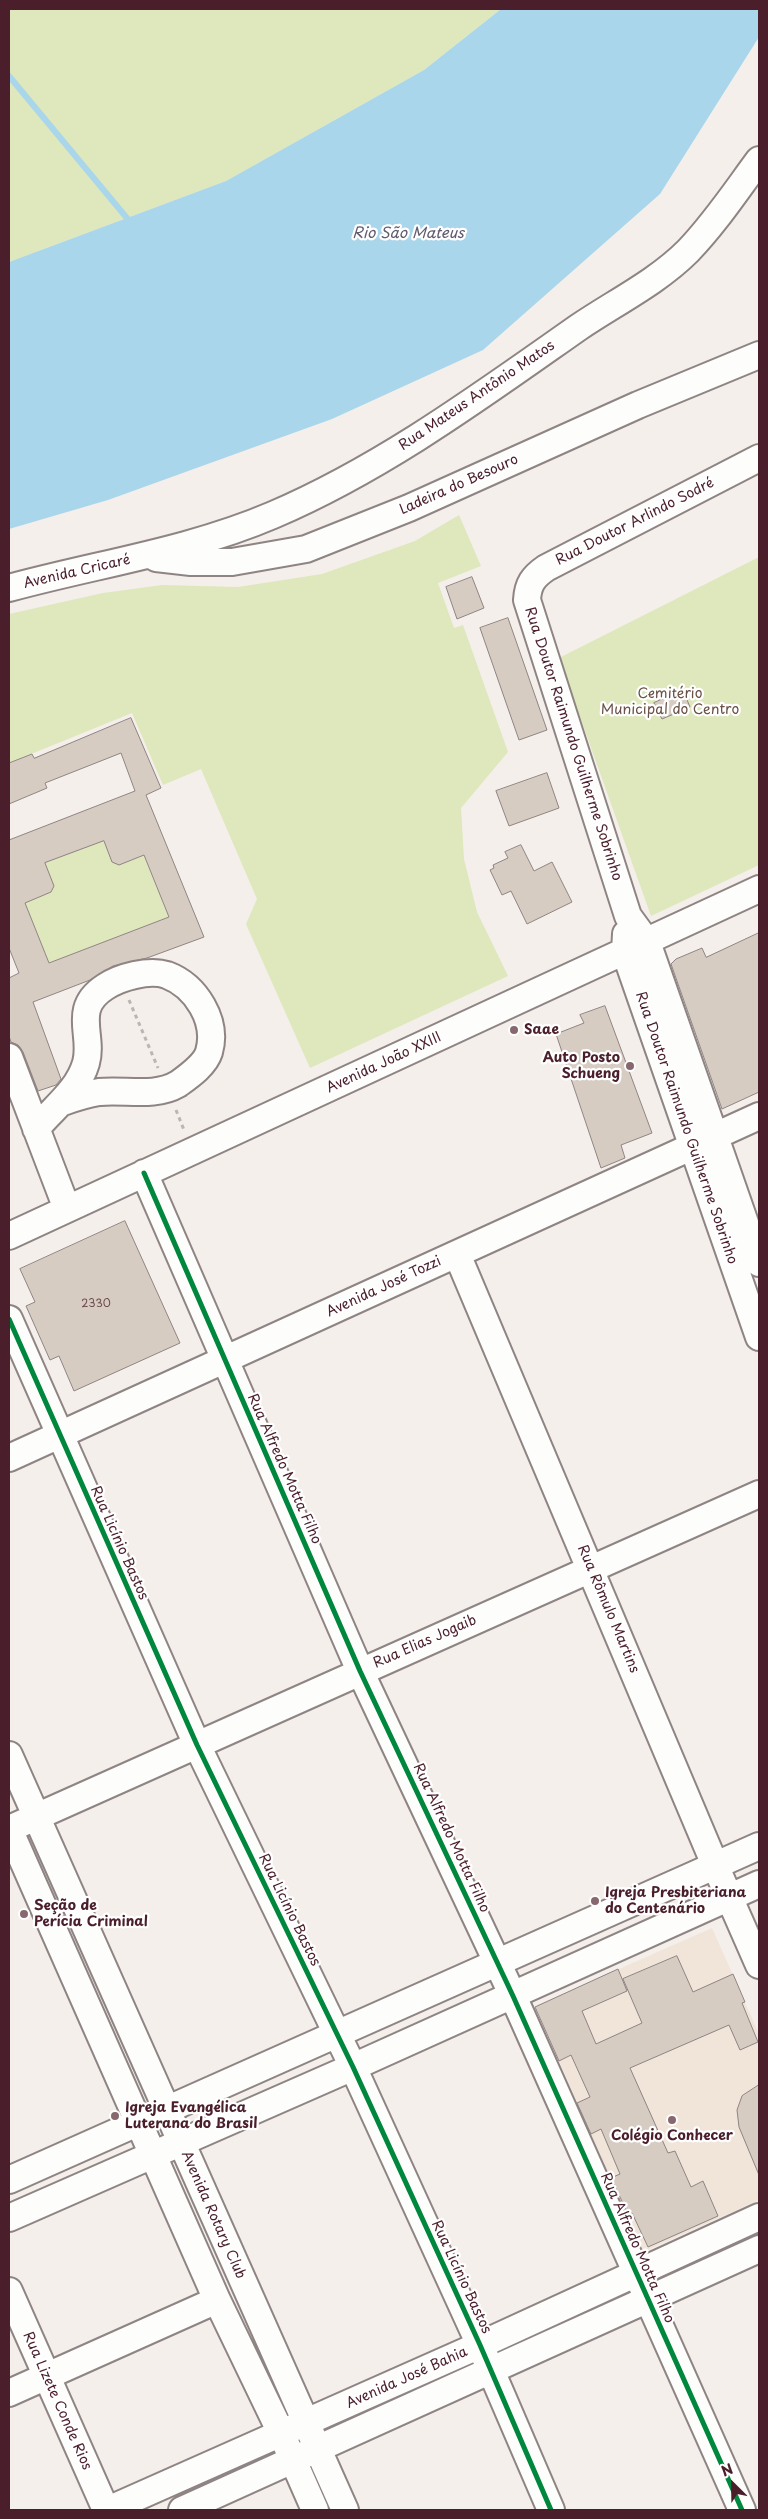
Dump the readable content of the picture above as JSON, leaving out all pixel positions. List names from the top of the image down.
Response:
{
  "streets": {
    "street": [
      "Rua Mateus Antônio Matos",
      "Ladeira do Besouro",
      "Rua Doutor Arlindo Sodré",
      "Avenida Cricaré",
      "Rua Doutor Raimundo Guilherme Sobrinho",
      "Avenida João XXIII",
      "Avenida José Tozzi",
      "Rua Alfredo Motta Filho",
      "Rua Licínio Bastos",
      "Rua Rômulo Martins",
      "Rua Elias Jogaib",
      "Avenida Rotary Club",
      "Avenida José Bahia",
      "Rua Lizete Conde Rios"
    ]
  },
  "crossings": [
    ["Rua Mateus Antônio Matos", "Ladeira do Besouro"],
    ["Rua Mateus Antônio Matos", "Avenida Cricaré"],
    ["Ladeira do Besouro", "Avenida Cricaré"],
    ["Rua Doutor Arlindo Sodré", "Rua Doutor Raimundo Guilherme Sobrinho"],
    ["Rua Doutor Raimundo Guilherme Sobrinho", "Avenida João XXIII"],
    ["Rua Doutor Raimundo Guilherme Sobrinho", "Avenida José Tozzi"],
    ["Avenida João XXIII", "Rua Alfredo Motta Filho"],
    ["Avenida José Tozzi", "Rua Alfredo Motta Filho"],
    ["Avenida José Tozzi", "Rua Licínio Bastos"],
    ["Avenida José Tozzi", "Rua Rômulo Martins"],
    ["Rua Alfredo Motta Filho", "Rua Elias Jogaib"],
    ["Rua Alfredo Motta Filho", "Avenida José Bahia"],
    ["Rua Licínio Bastos", "Rua Elias Jogaib"],
    ["Rua Licínio Bastos", "Avenida José Bahia"],
    ["Rua Rômulo Martins", "Rua Elias Jogaib"],
    ["Rua Elias Jogaib", "Avenida Rotary Club"],
    ["Avenida Rotary Club", "Avenida José Bahia"],
    ["Avenida José Bahia", "Rua Lizete Conde Rios"]
  ],
  "water": ["Rio São Mateus"],
  "parks": ["Cemitério Municipal do Centro"],
  "places": [
    "Saae",
    "Auto Posto Schueng",
    "Igreja Presbiteriana do Centenário",
    "Seção de Perícia Criminal",
    "Igreja Evangélica Luterana do Brasil",
    "Colégio Conhecer"
  ],
  "house_numbers": ["2330"],
  "north": "top left"
}
